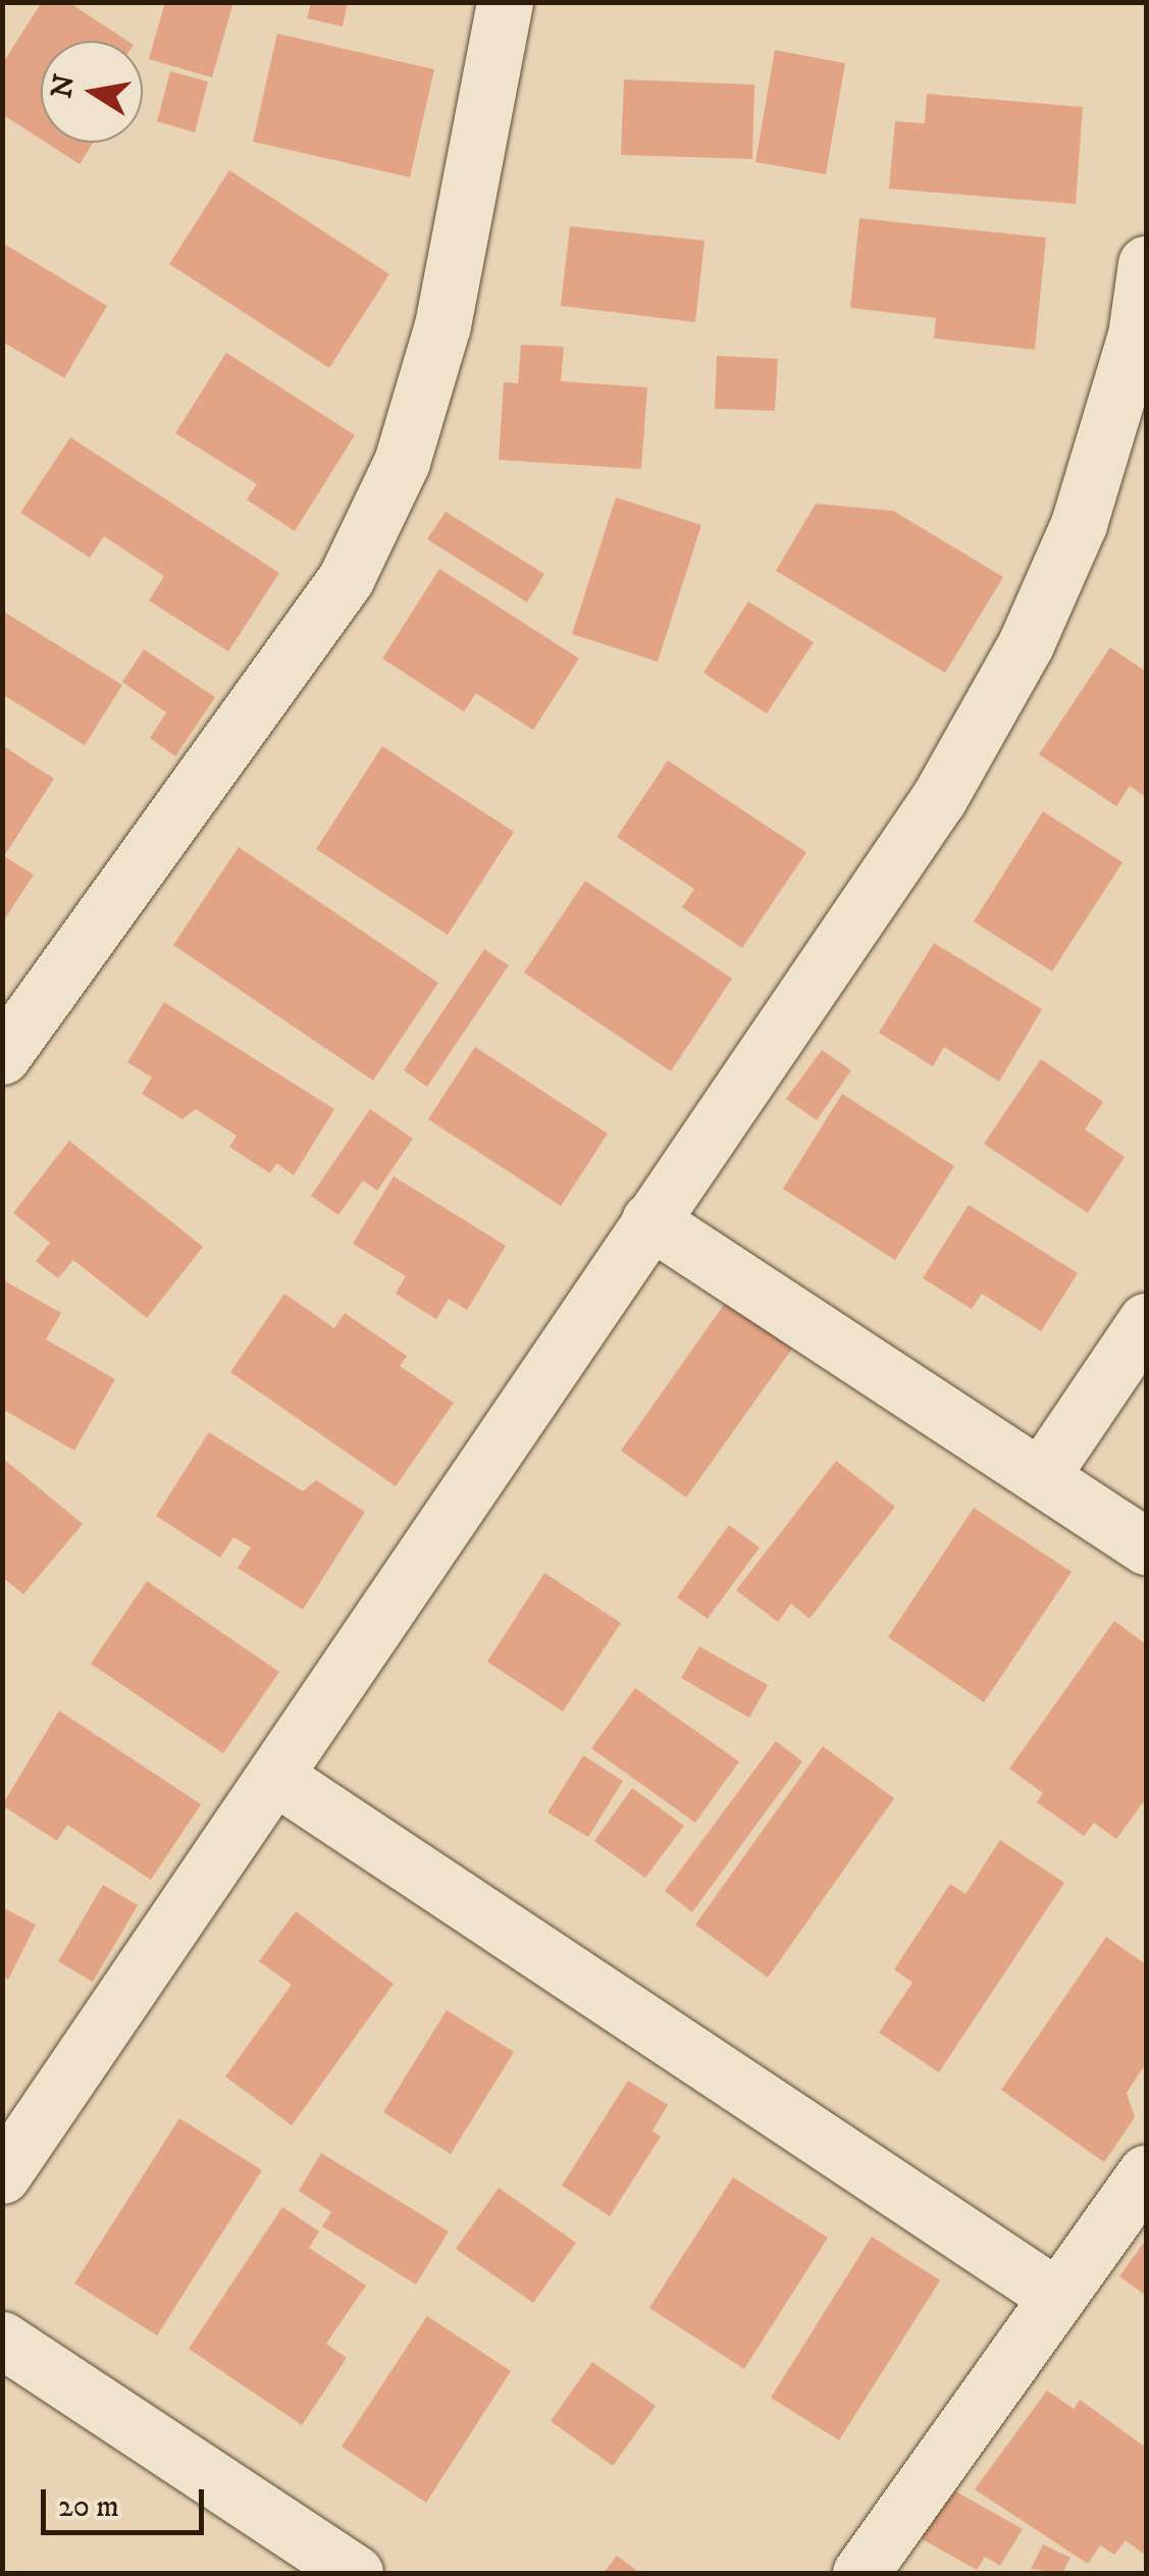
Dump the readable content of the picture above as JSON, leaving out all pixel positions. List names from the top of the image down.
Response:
{
  "scale_bar": "20 m",
  "north": "left"
}
